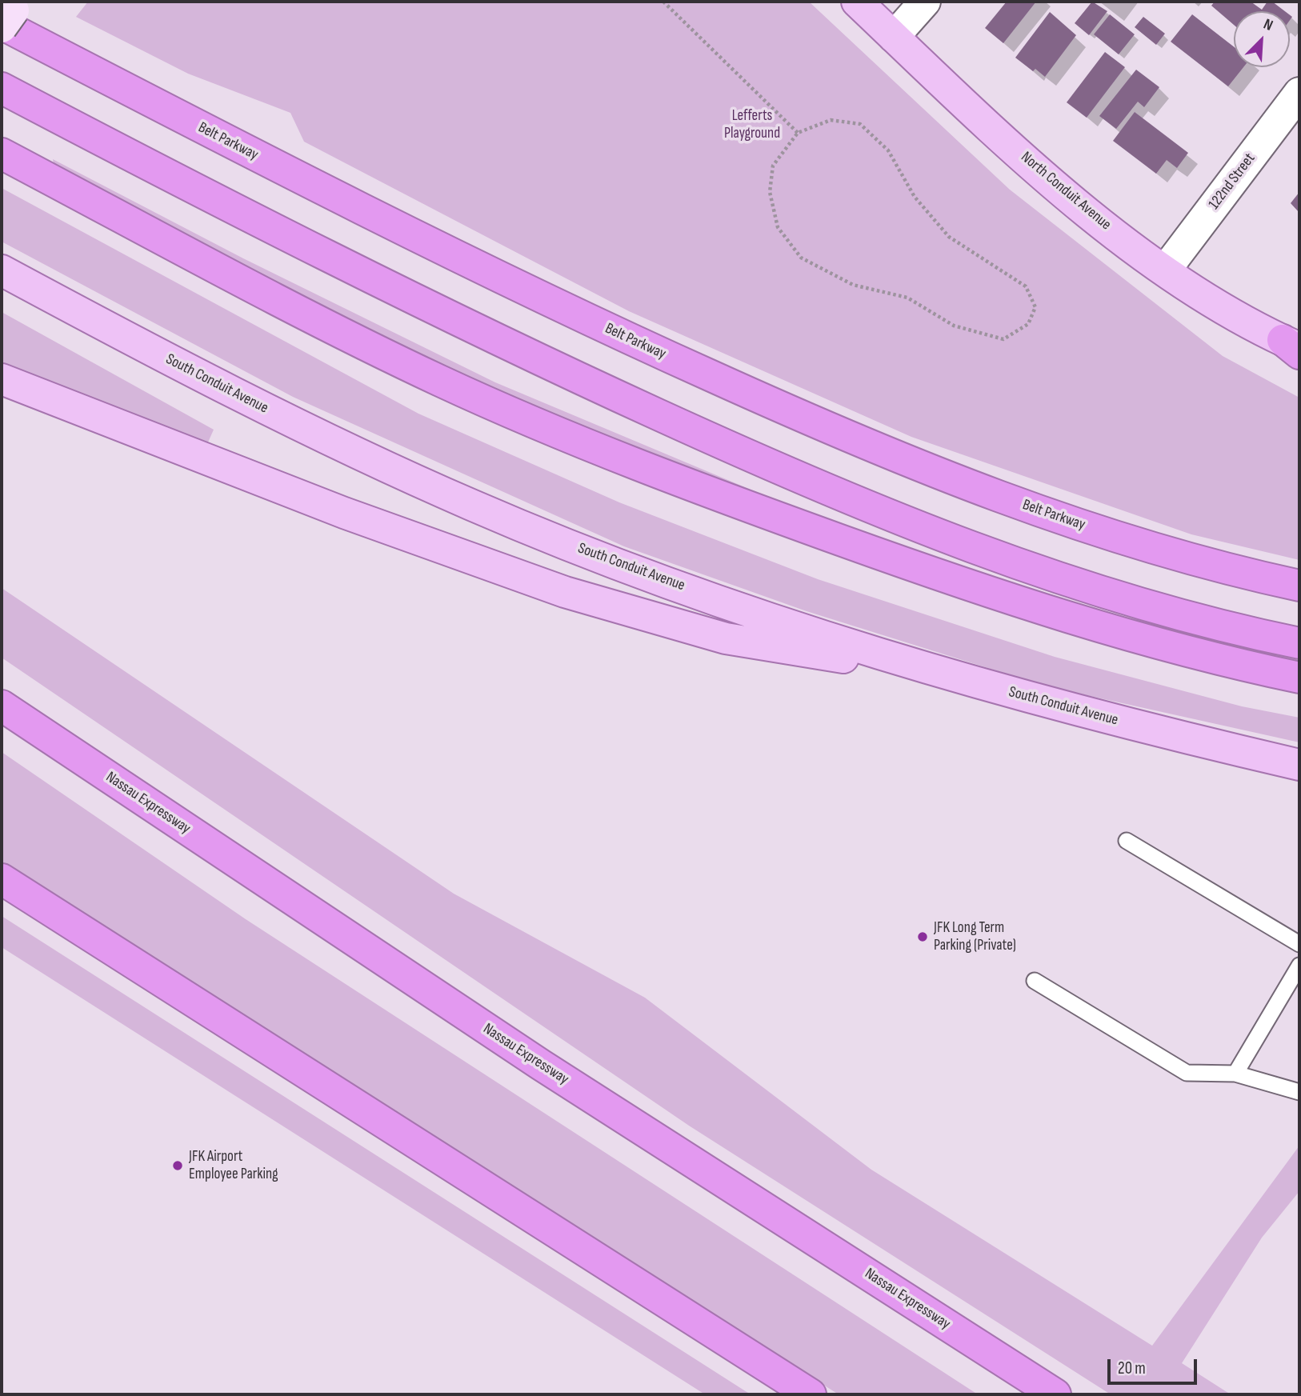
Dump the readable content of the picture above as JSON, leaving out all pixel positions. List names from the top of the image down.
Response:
{
  "streets": {
    "highway": ["Belt Parkway", "Nassau Expressway"],
    "main road": ["North Conduit Avenue", "South Conduit Avenue"],
    "street": ["122nd Street"]
  },
  "crossings": [
    ["122nd Street", "North Conduit Avenue"]
  ],
  "parks": ["Lefferts Playground"],
  "places": ["JFK Long Term Parking (Private)", "JFK Airport Employee Parking"],
  "scale_bar": "20 m",
  "north": "top right"
}
